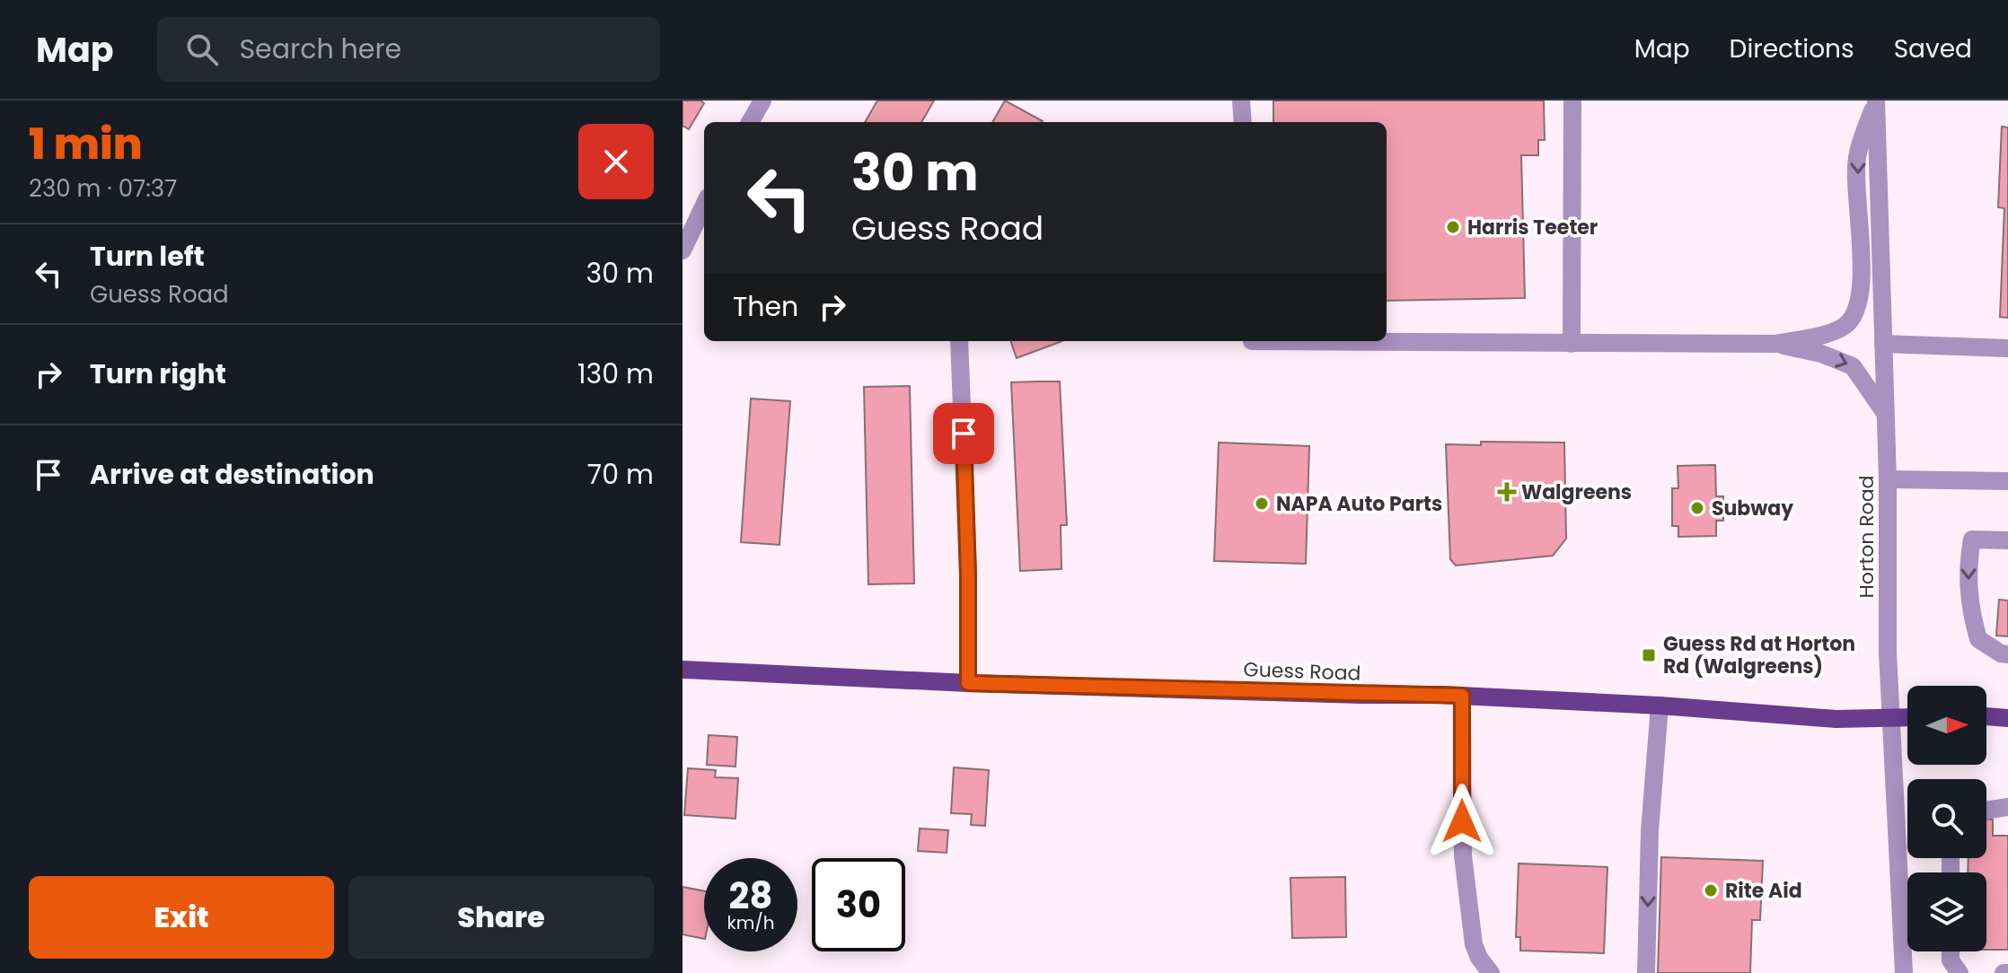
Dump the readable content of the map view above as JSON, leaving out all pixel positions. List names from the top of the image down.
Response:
{
  "streets": {
    "main road": ["Guess Road"],
    "street": ["Horton Road"]
  },
  "crossings": [
    ["Horton Road", "Guess Road"]
  ],
  "places": {
    "other": [
      "Harris Teeter",
      "NAPA Auto Parts",
      "Subway",
      "Rite Aid"
    ],
    "health": ["Walgreens"],
    "transit": ["Guess Rd at Horton Rd (Walgreens)"]
  },
  "north": "right",
  "page": {
    "header": "Map",
    "search": "Search here",
    "nav": ["Map", "Directions", "Saved"],
    "heading": ["1 min", "230 m · 07:37"],
    "turn": ["30 m", "Guess Road"],
    "list": [
      {
        "name": "Turn left",
        "note": "Guess Road",
        "value": "30 m"
      },
      {
        "name": "Turn right",
        "value": "130 m"
      },
      {
        "name": "Arrive at destination",
        "value": "70 m"
      }
    ],
    "then": "Then",
    "speed": "28 km/h",
    "limit": "30",
    "buttons": ["Exit", "Share"]
  }
}
